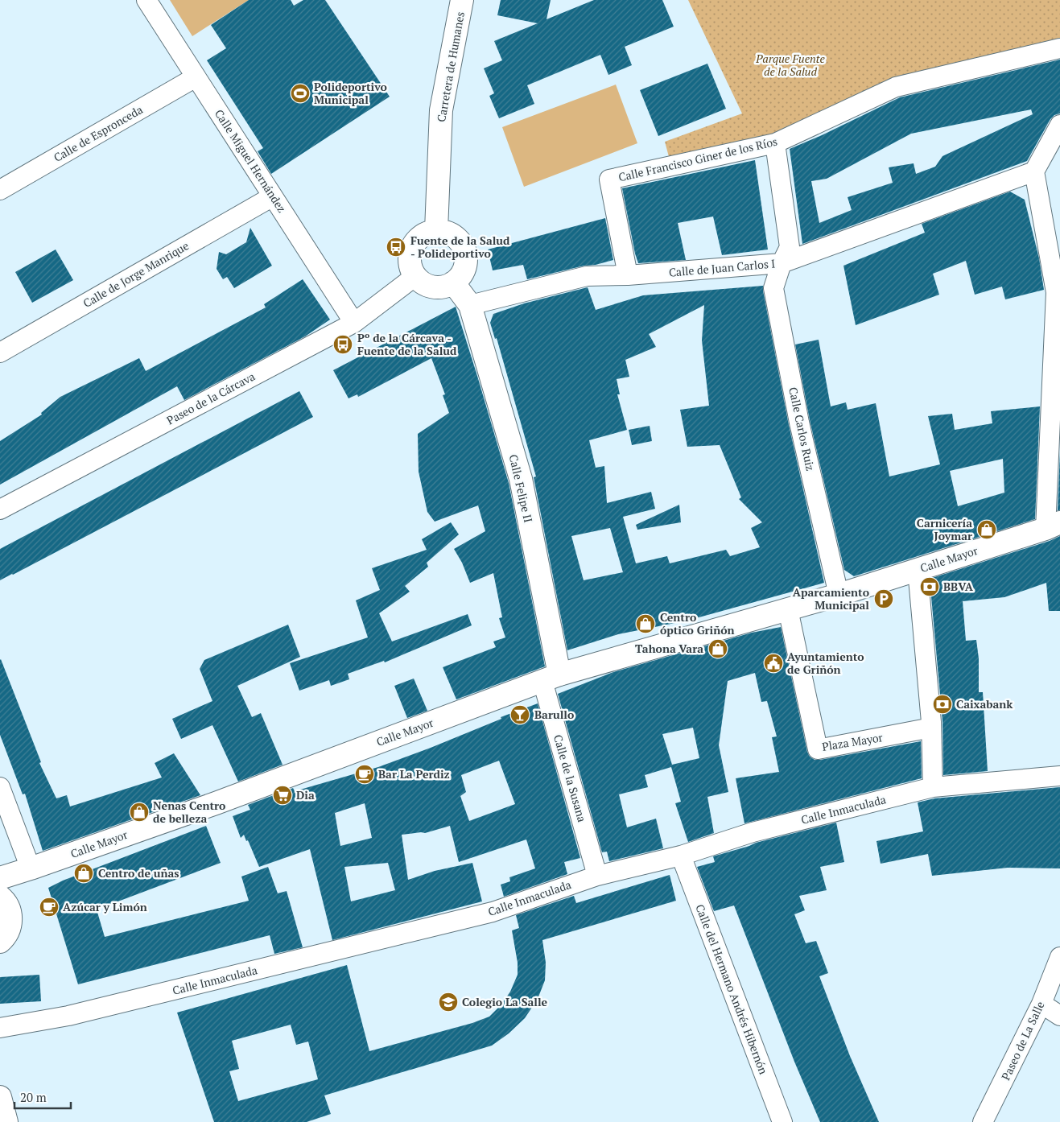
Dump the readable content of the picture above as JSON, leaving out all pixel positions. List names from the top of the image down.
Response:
{
  "streets": {
    "street": [
      "Carretera de Humanes",
      "Calle de Espronceda",
      "Calle Francisco Giner de los Ríos",
      "Calle Miguel Hernández",
      "Calle de Juan Carlos I",
      "Calle de Jorge Manrique",
      "Paseo de la Cárcava",
      "Calle Carlos Ruiz",
      "Calle Felipe II",
      "Calle Mayor",
      "Plaza Mayor",
      "Calle de la Susana",
      "Calle Inmaculada",
      "Calle del Hermano Andrés Hibernón",
      "Paseo de La Salle"
    ]
  },
  "crossings": [
    ["Carretera de Humanes", "Paseo de la Cárcava"],
    ["Calle de Espronceda", "Calle Miguel Hernández"],
    ["Calle Francisco Giner de los Ríos", "Calle de Juan Carlos I"],
    ["Calle Francisco Giner de los Ríos", "Calle Carlos Ruiz"],
    ["Calle Miguel Hernández", "Calle de Jorge Manrique"],
    ["Calle Miguel Hernández", "Paseo de la Cárcava"],
    ["Calle de Juan Carlos I", "Calle Carlos Ruiz"],
    ["Calle de Juan Carlos I", "Calle Felipe II"],
    ["Calle Carlos Ruiz", "Calle Mayor"],
    ["Calle Felipe II", "Calle Mayor"],
    ["Calle Felipe II", "Calle de la Susana"],
    ["Calle Mayor", "Plaza Mayor"],
    ["Calle Mayor", "Calle de la Susana"],
    ["Calle de la Susana", "Calle Inmaculada"],
    ["Calle Inmaculada", "Calle del Hermano Andrés Hibernón"]
  ],
  "parks": ["Parque Fuente de la Salud"],
  "places": {
    "sports": ["Polideportivo Municipal"],
    "bus stop": ["Fuente de la Salud - Polideportivo", "Pº de la Cárcava - Fuente de la Salud"],
    "shop": [
      "Carnicería Joymar",
      "Centro óptico Griñón",
      "Tahona Vara",
      "Nenas Centro de belleza",
      "Centro de uñas"
    ],
    "bank": ["BBVA", "Caixabank"],
    "parking": ["Aparcamiento Municipal"],
    "public building": ["Ayuntamiento de Griñón"],
    "bar": ["Barullo"],
    "cafe": ["Bar La Perdiz", "Azúcar y Limón"],
    "supermarket": ["Dia"],
    "school or university": ["Colegio La Salle"]
  },
  "scale_bar": "20 m"
}
